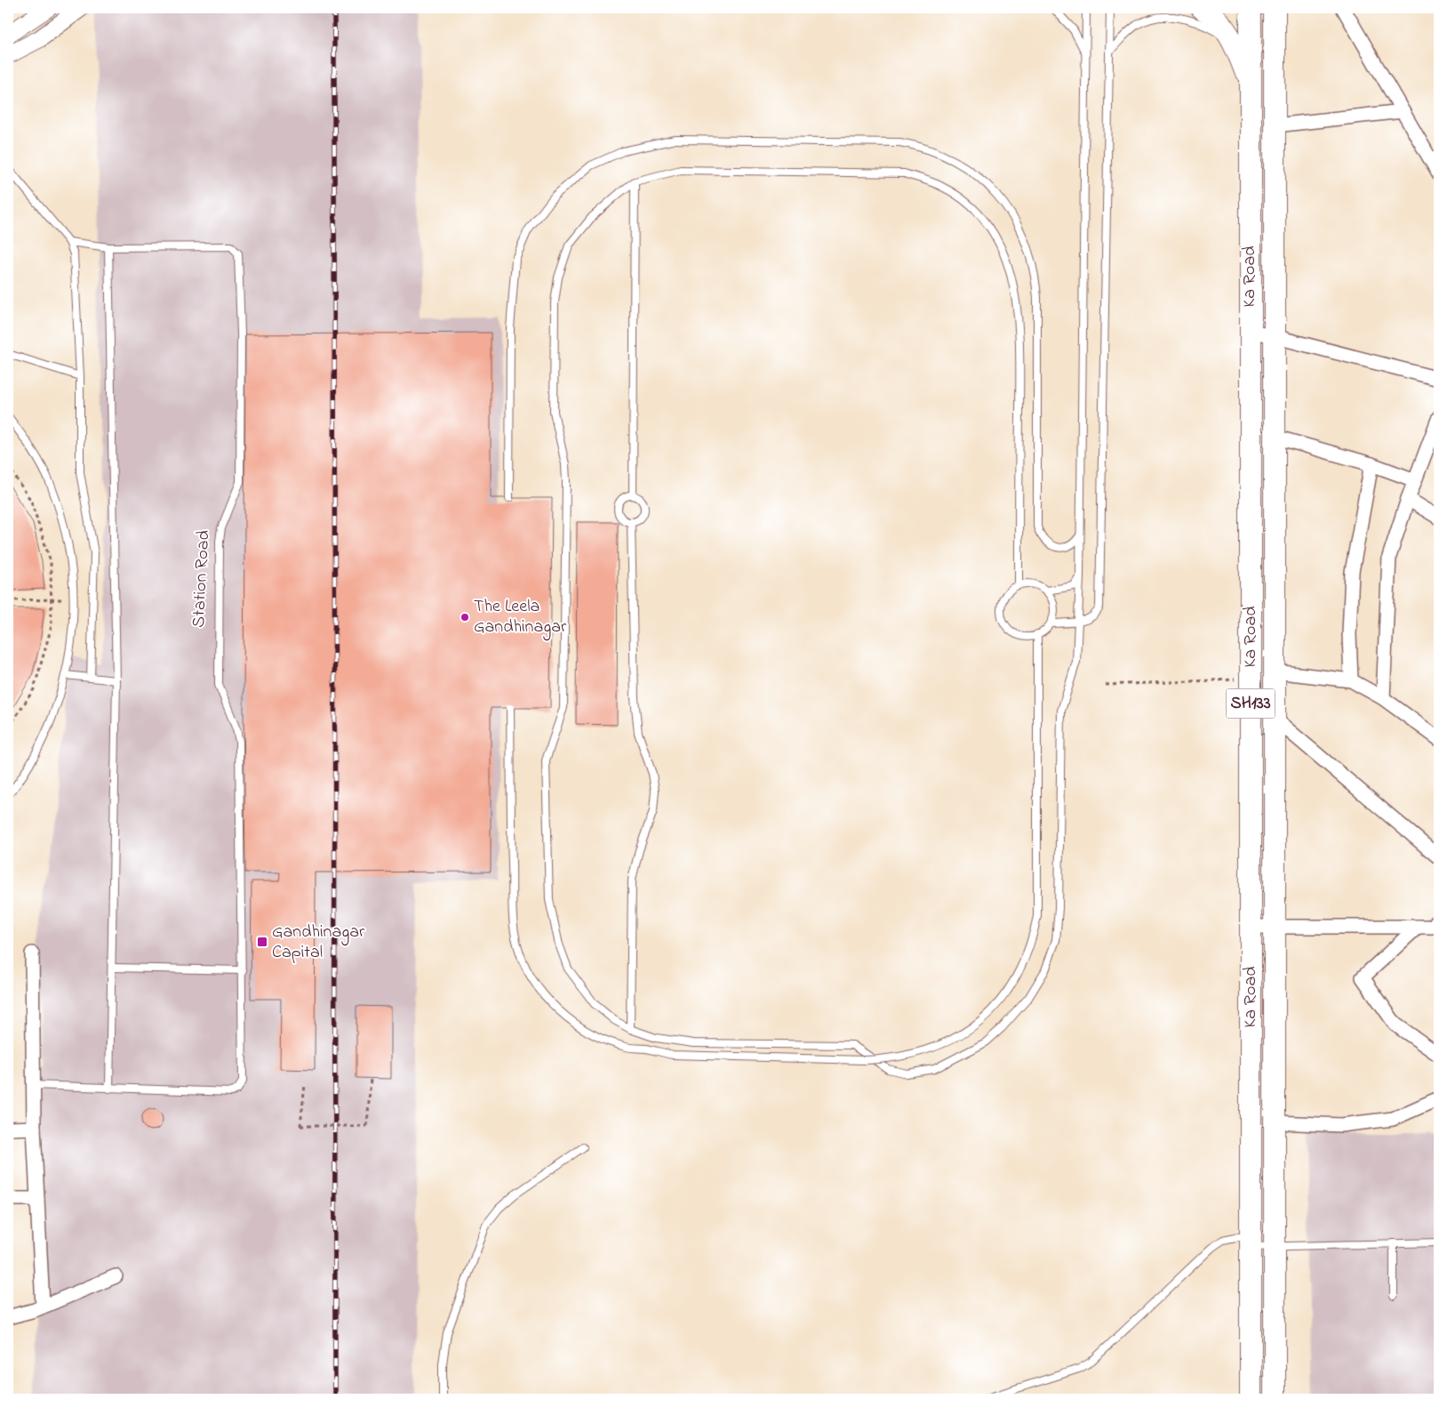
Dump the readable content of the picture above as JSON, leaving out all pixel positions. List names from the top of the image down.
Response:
{
  "streets": {
    "main road": ["Ka Road", "SH133"],
    "lane": ["Station Road"]
  },
  "places": {
    "other": ["The Leela Gandhinagar"],
    "transit": ["Gandhinagar Capital"]
  }
}
